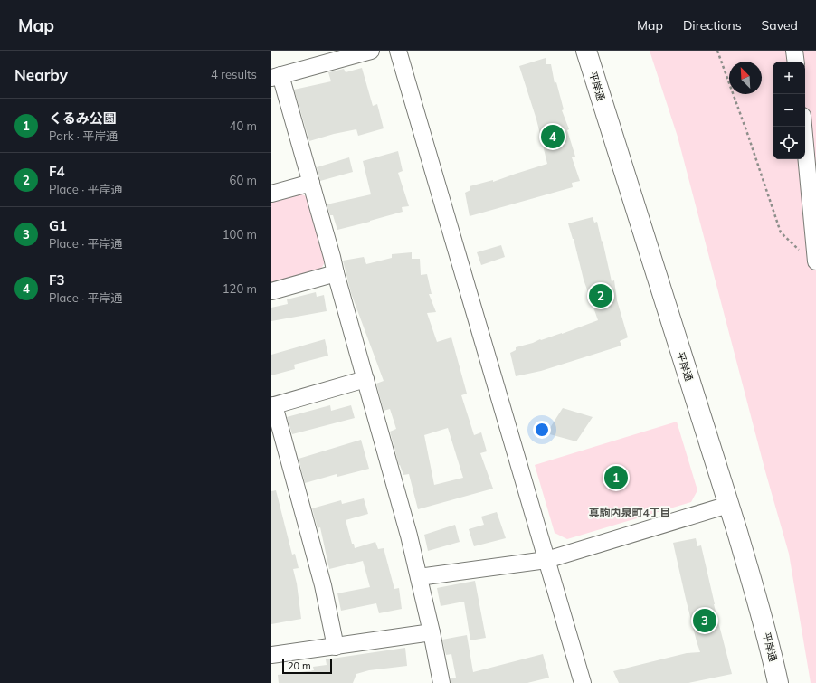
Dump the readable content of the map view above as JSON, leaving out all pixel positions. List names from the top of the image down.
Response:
{
  "streets": {
    "street": ["平岸通"]
  },
  "districts": ["真駒内泉町4丁目"],
  "scale_bar": "20 m",
  "north": "top left",
  "page": {
    "header": "Map",
    "nav": ["Map", "Directions", "Saved"],
    "heading": ["Nearby", "4 results"],
    "map_buttons": ["+", "−"],
    "list": [
      {
        "mark": "1",
        "name": "くるみ公園",
        "note": "Park · 平岸通",
        "value": "40 m"
      },
      {
        "mark": "2",
        "name": "F4",
        "note": "Place · 平岸通",
        "value": "60 m"
      },
      {
        "mark": "3",
        "name": "G1",
        "note": "Place · 平岸通",
        "value": "100 m"
      },
      {
        "mark": "4",
        "name": "F3",
        "note": "Place · 平岸通",
        "value": "120 m"
      }
    ],
    "pins": [
      "4",
      "2",
      "1",
      "3"
    ],
    "scale": "20 m"
  }
}
